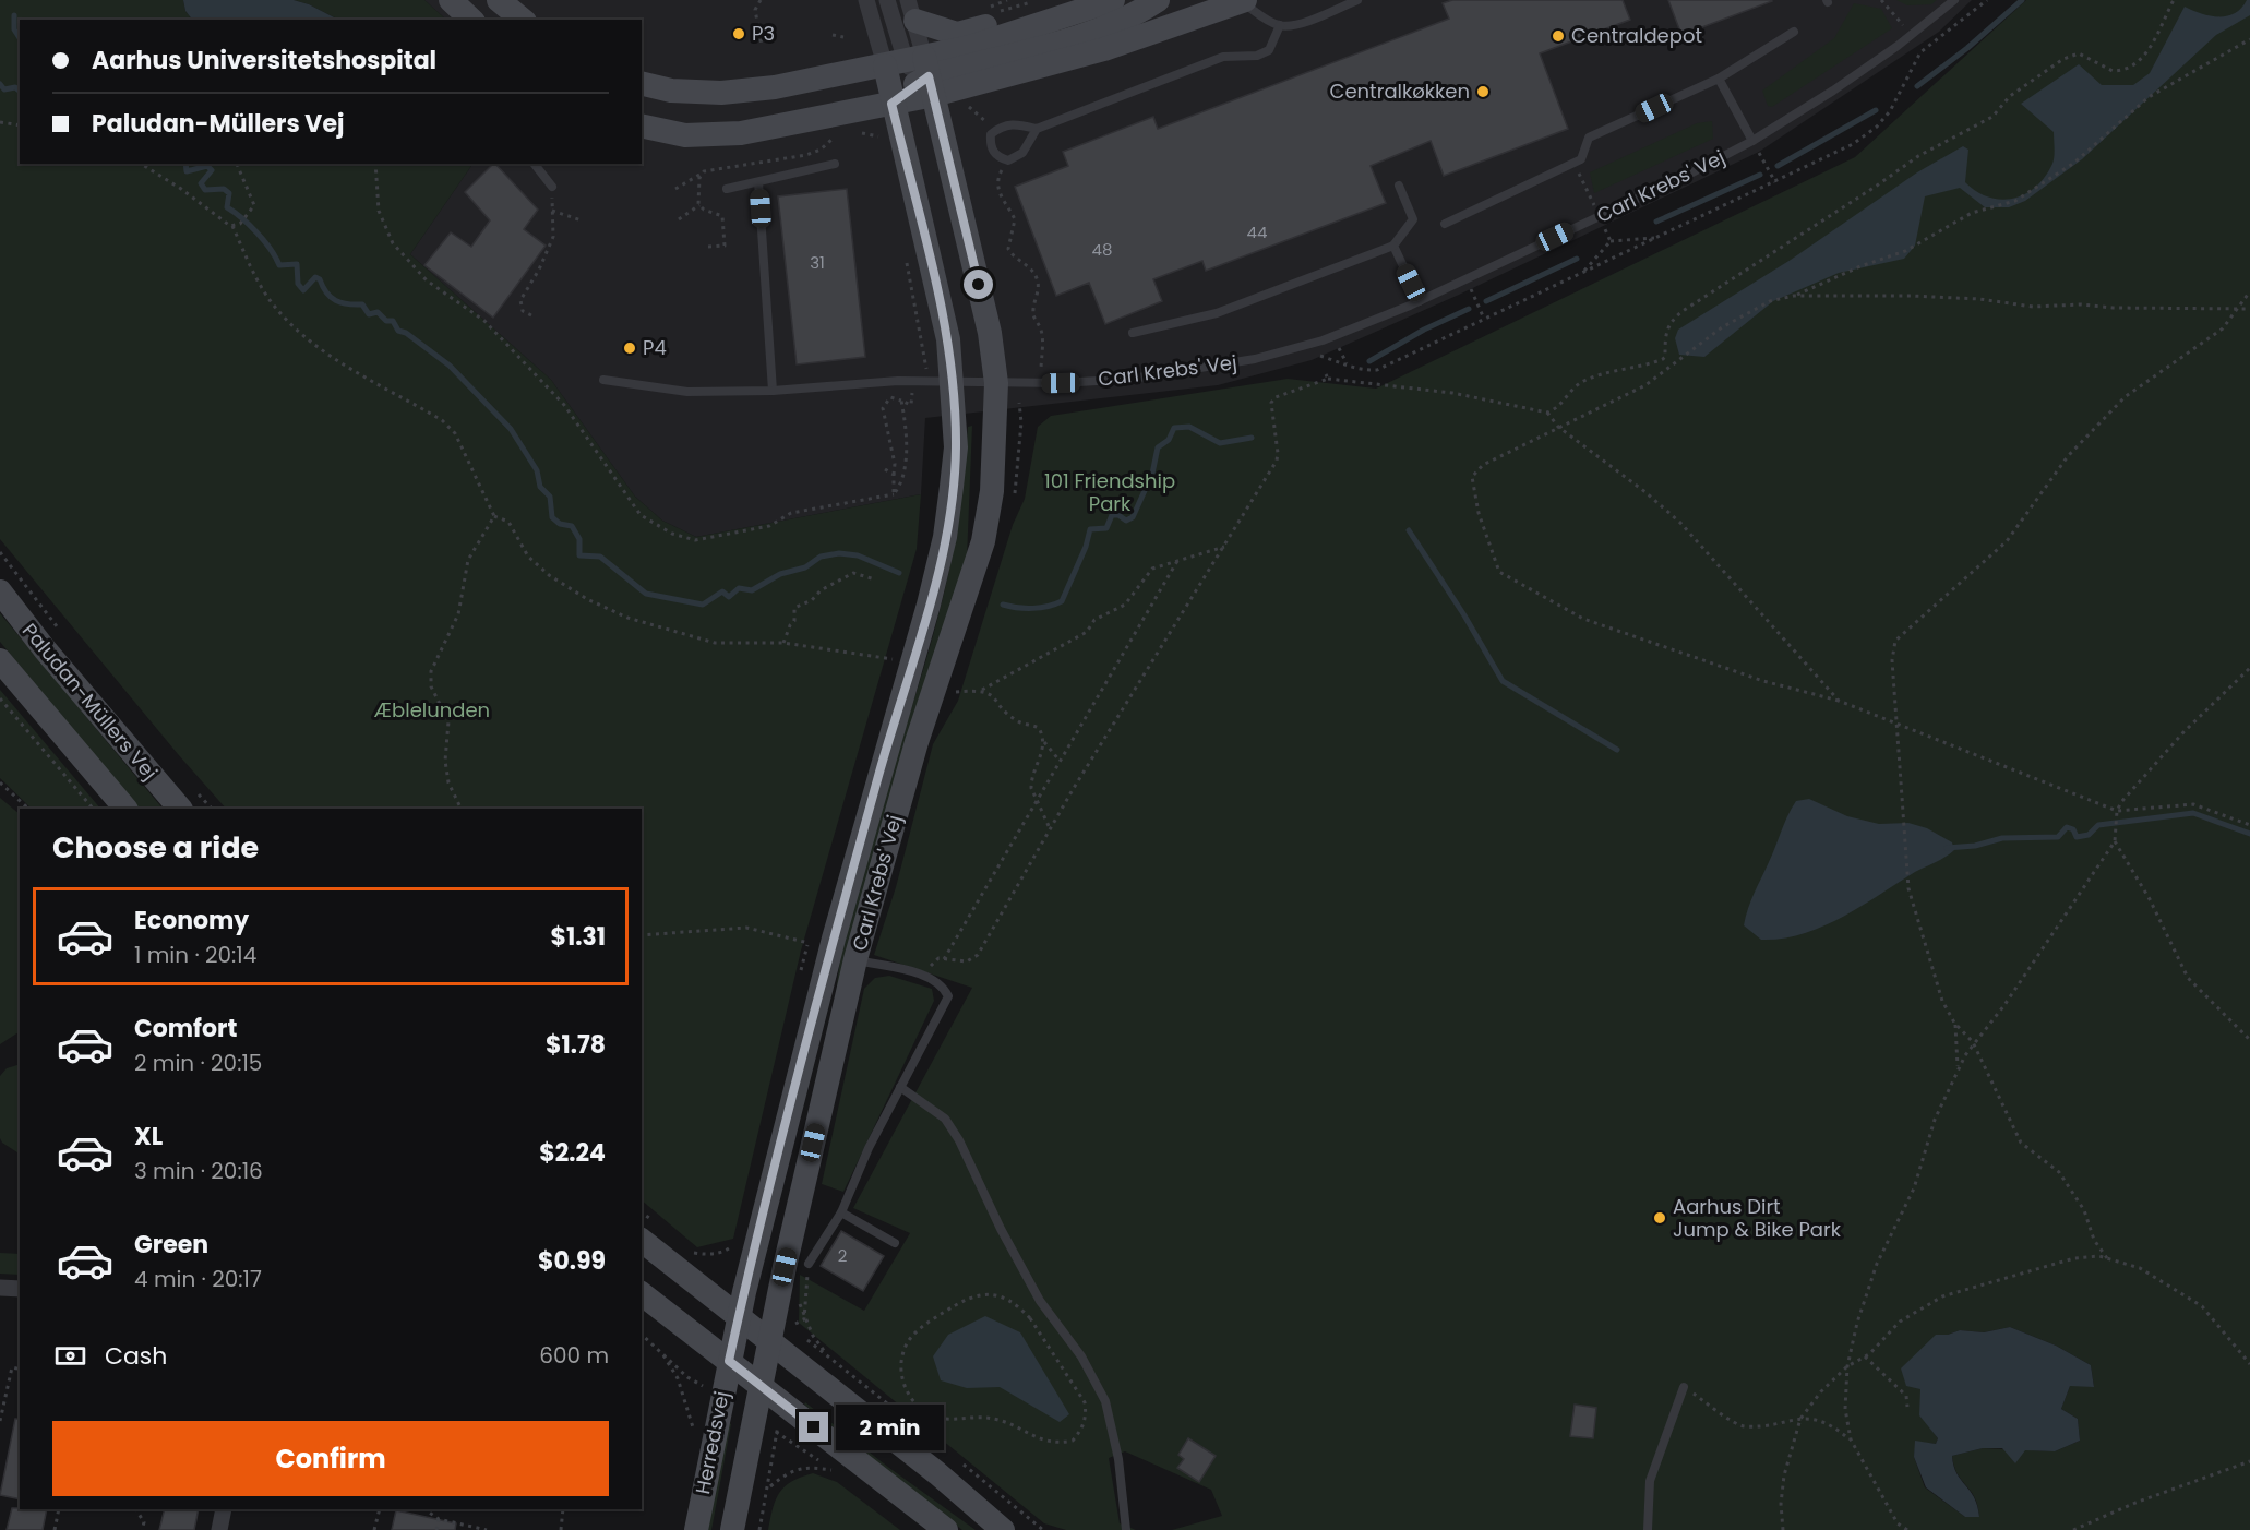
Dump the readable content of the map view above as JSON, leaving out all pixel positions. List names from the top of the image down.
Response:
{
  "streets": {
    "street": ["Carl Krebs' Vej", "Paludan-Müllers Vej", "Herredsvej"]
  },
  "crossings": [
    ["Carl Krebs' Vej", "Herredsvej"]
  ],
  "parks": ["101 Friendship Park", "Æblelunden"],
  "places": [
    "P3",
    "Centraldepot",
    "Centralkøkken",
    "P4",
    "Aarhus Dirt Jump & Bike Park"
  ],
  "house_numbers": [
    "44",
    "48",
    "31",
    "2"
  ],
  "page": {
    "banner": ["Aarhus Universitetshospital", "Paludan-Müllers Vej"],
    "heading": "Choose a ride",
    "list": [
      {
        "name": "Economy",
        "note": "1 min · 20:14",
        "value": "$1.31"
      },
      {
        "name": "Comfort",
        "note": "2 min · 20:15",
        "value": "$1.78"
      },
      {
        "name": "XL",
        "note": "3 min · 20:16",
        "value": "$2.24"
      },
      {
        "name": "Green",
        "note": "4 min · 20:17",
        "value": "$0.99"
      }
    ],
    "pay": ["Cash", "600 m"],
    "bubble": "2 min",
    "buttons": "Confirm"
  }
}
